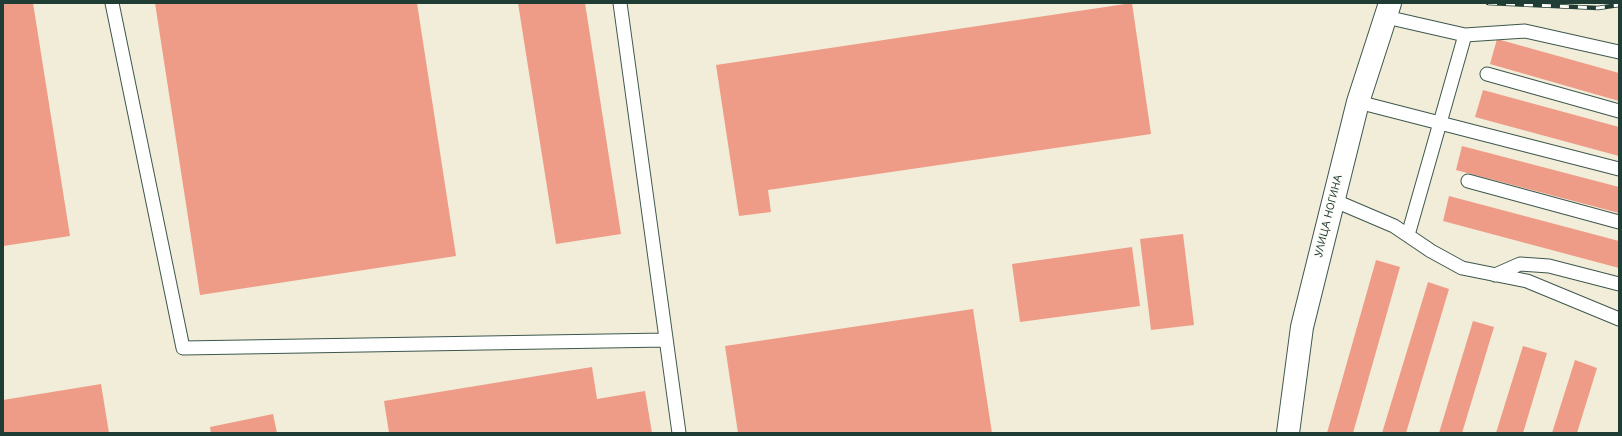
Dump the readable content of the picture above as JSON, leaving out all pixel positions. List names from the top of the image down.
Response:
{
  "streets": {
    "street": ["УЛИЦА НОГИНА"]
  }
}
